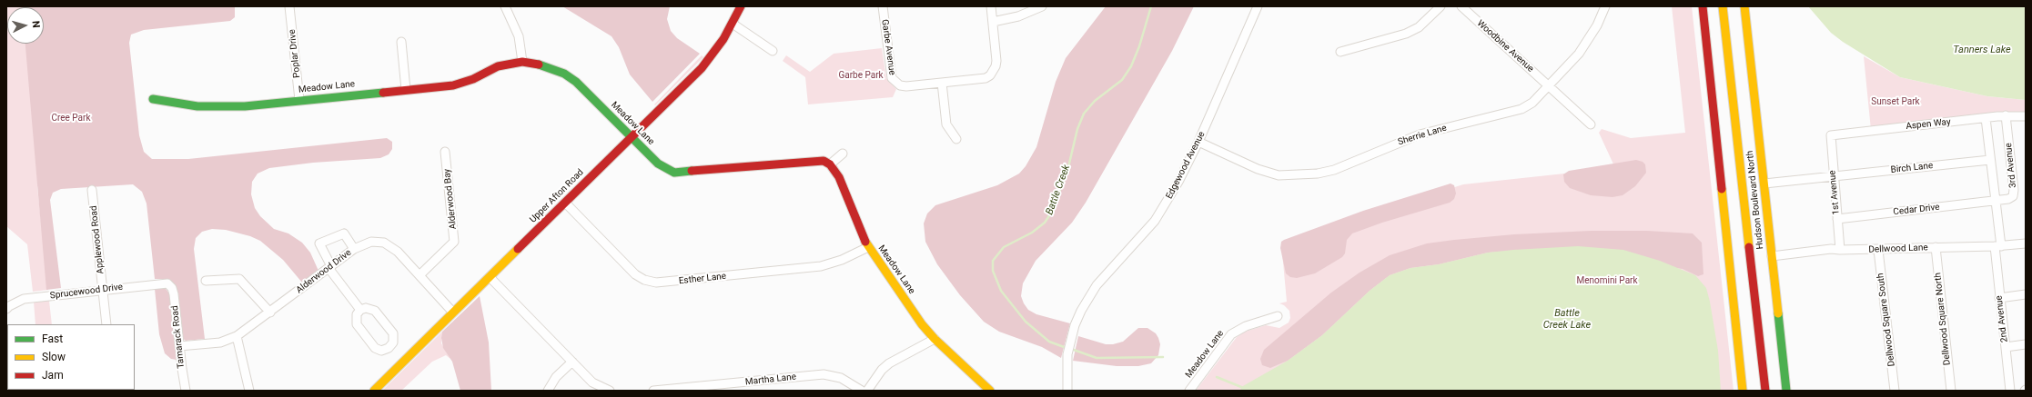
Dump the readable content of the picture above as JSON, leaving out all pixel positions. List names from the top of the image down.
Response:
{
  "streets": {
    "main road": ["Meadow Lane", "Upper Afton Road", "Hudson Boulevard North"],
    "street": [
      "Woodbine Avenue",
      "Garbe Avenue",
      "Poplar Drive",
      "Aspen Way",
      "Sherrie Lane",
      "Edgewood Avenue",
      "3rd Avenue",
      "Birch Lane",
      "1st Avenue",
      "Alderwood Bay",
      "Cedar Drive",
      "Applewood Road",
      "Dellwood Lane",
      "Alderwood Drive",
      "Esther Lane",
      "Sprucewood Drive",
      "Dellwood Square North",
      "2nd Avenue",
      "Dellwood Square South",
      "Tamarack Road",
      "Martha Lane"
    ]
  },
  "crossings": [
    ["Woodbine Avenue", "Sherrie Lane"],
    ["Poplar Drive", "Meadow Lane"],
    ["Meadow Lane", "Upper Afton Road"],
    ["Meadow Lane", "Esther Lane"],
    ["Aspen Way", "3rd Avenue"],
    ["Aspen Way", "1st Avenue"],
    ["Aspen Way", "2nd Avenue"],
    ["Sherrie Lane", "Edgewood Avenue"],
    ["3rd Avenue", "Cedar Drive"],
    ["3rd Avenue", "2nd Avenue"],
    ["Birch Lane", "1st Avenue"],
    ["Birch Lane", "2nd Avenue"],
    ["1st Avenue", "Cedar Drive"],
    ["1st Avenue", "Dellwood Lane"],
    ["Upper Afton Road", "Alderwood Drive"],
    ["Upper Afton Road", "Esther Lane"],
    ["Alderwood Bay", "Alderwood Drive"],
    ["Hudson Boulevard North", "Dellwood Lane"],
    ["Cedar Drive", "2nd Avenue"],
    ["Applewood Road", "Sprucewood Drive"],
    ["Dellwood Lane", "Dellwood Square North"],
    ["Dellwood Lane", "2nd Avenue"],
    ["Dellwood Lane", "Dellwood Square South"],
    ["Alderwood Drive", "Tamarack Road"],
    ["Sprucewood Drive", "Tamarack Road"]
  ],
  "water": ["Tanners Lake", "Battle Creek", "Battle Creek Lake"],
  "parks": [
    "Garbe Park",
    "Sunset Park",
    "Cree Park",
    "Menomini Park"
  ],
  "legend": ["Fast", "Slow", "Jam"],
  "north": "right"
}
